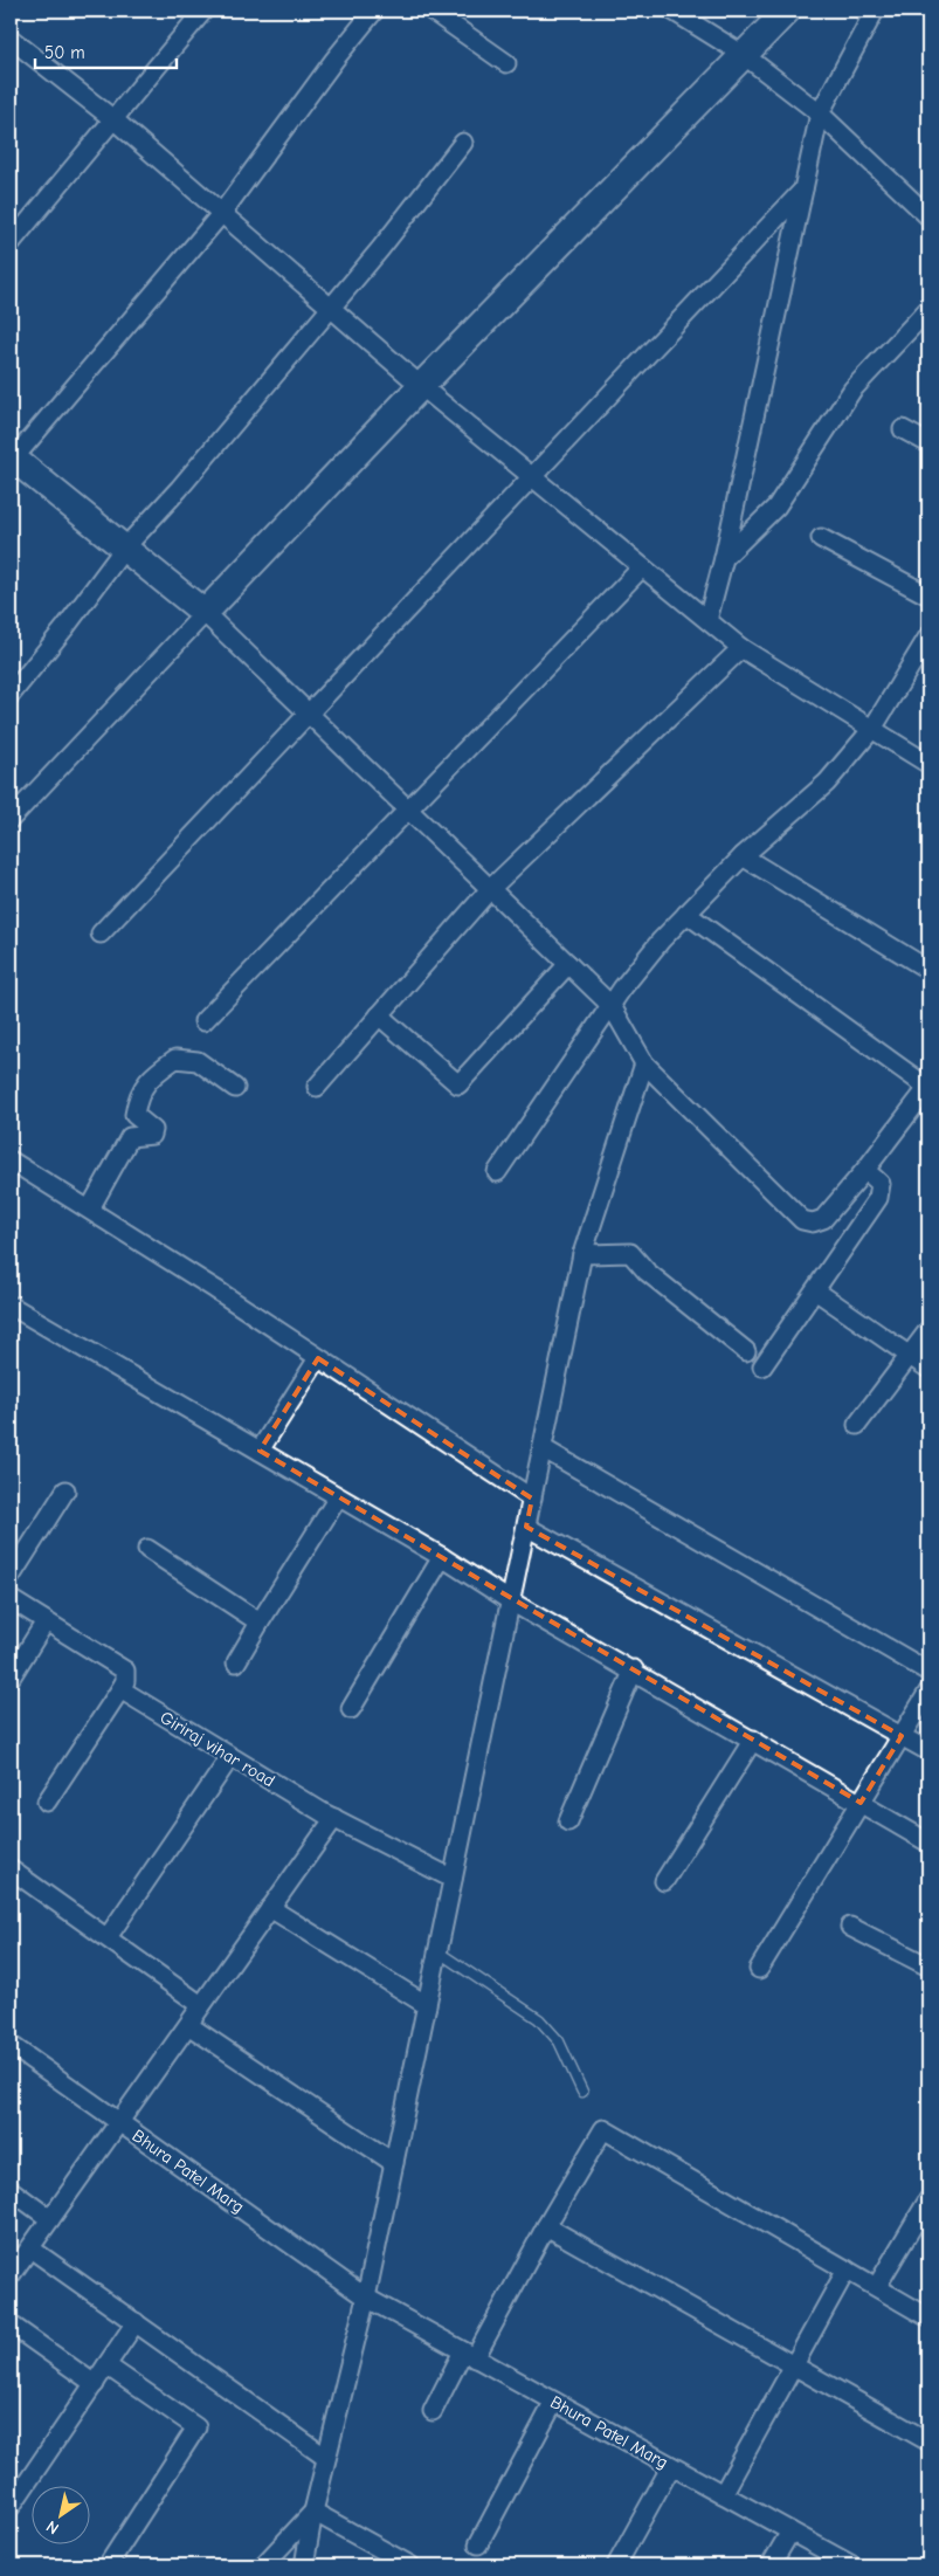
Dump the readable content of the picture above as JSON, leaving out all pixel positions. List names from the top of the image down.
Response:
{
  "streets": {
    "street": ["Giriraj vihar road", "Bhura Patel Marg"]
  },
  "scale_bar": "50 m",
  "north": "bottom left"
}
